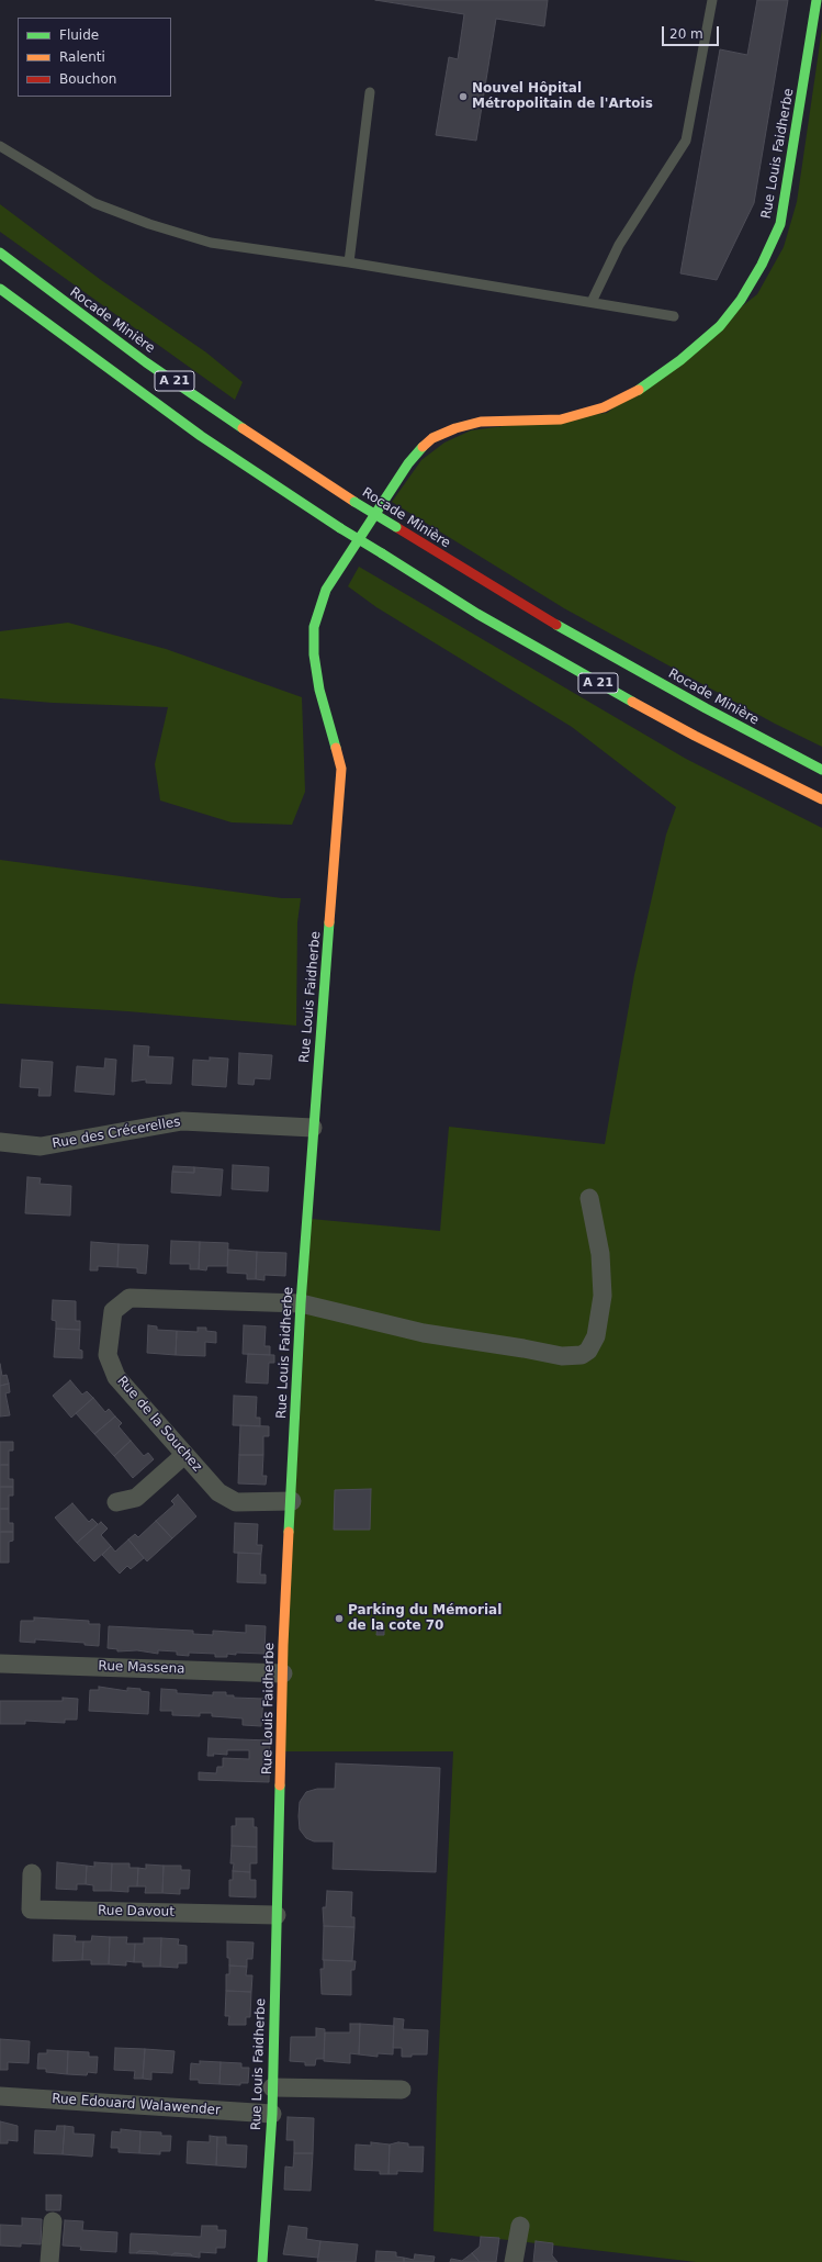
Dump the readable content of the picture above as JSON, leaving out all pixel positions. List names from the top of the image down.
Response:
{
  "streets": {
    "main road": ["Rue Louis Faidherbe", "Rocade Minière", "A 21"],
    "street": [
      "Rue des Crécerelles",
      "Rue de la Souchez",
      "Rue Massena",
      "Rue Davout",
      "Rue Edouard Walawender"
    ]
  },
  "crossings": [
    ["Rue Louis Faidherbe", "Rue des Crécerelles"],
    ["Rue Louis Faidherbe", "Rue de la Souchez"],
    ["Rue Louis Faidherbe", "Rue Massena"],
    ["Rue Louis Faidherbe", "Rue Davout"],
    ["Rue Louis Faidherbe", "Rue Edouard Walawender"]
  ],
  "places": ["Nouvel Hôpital Métropolitain de l'Artois", "Parking du Mémorial de la cote 70"],
  "legend": ["Fluide", "Ralenti", "Bouchon"],
  "scale_bar": "20 m"
}
